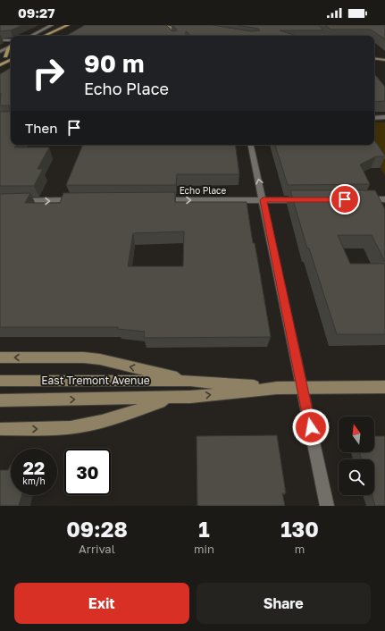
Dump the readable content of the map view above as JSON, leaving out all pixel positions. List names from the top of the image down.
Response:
{
  "streets": {
    "main road": ["East Tremont Avenue"],
    "street": ["Echo Place"]
  },
  "one_way": ["Echo Place"],
  "north": "top",
  "page": {
    "status": "09:27",
    "turn": ["90 m", "Echo Place"],
    "then": "Then",
    "speed": "22 km/h",
    "limit": "30",
    "eta": [
      "09:28",
      "Arrival",
      "1",
      "min",
      "130",
      "m"
    ],
    "buttons": ["Exit", "Share"]
  }
}
